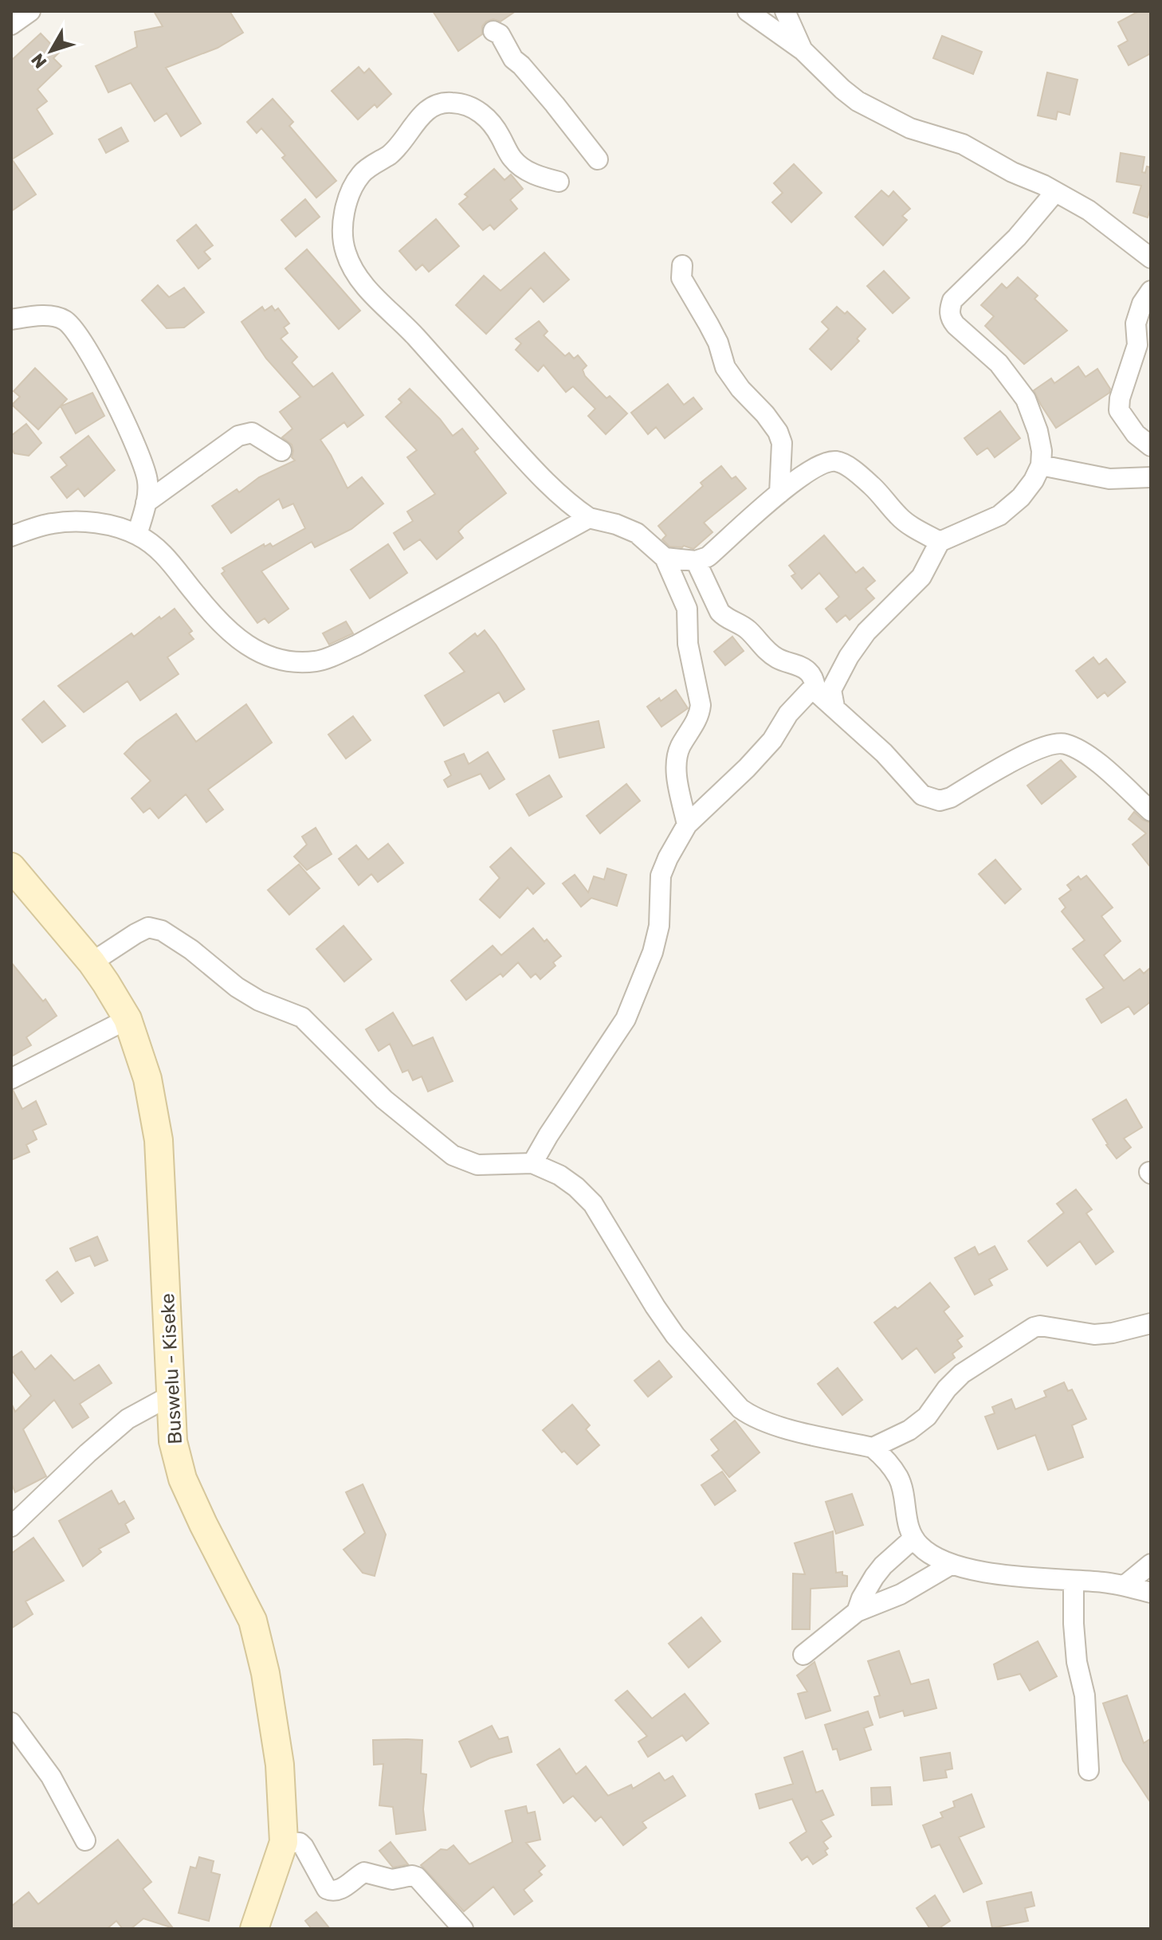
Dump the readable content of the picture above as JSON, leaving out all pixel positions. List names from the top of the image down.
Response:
{
  "streets": {
    "main road": ["Buswelu - Kiseke"]
  },
  "north": "bottom left"
}
